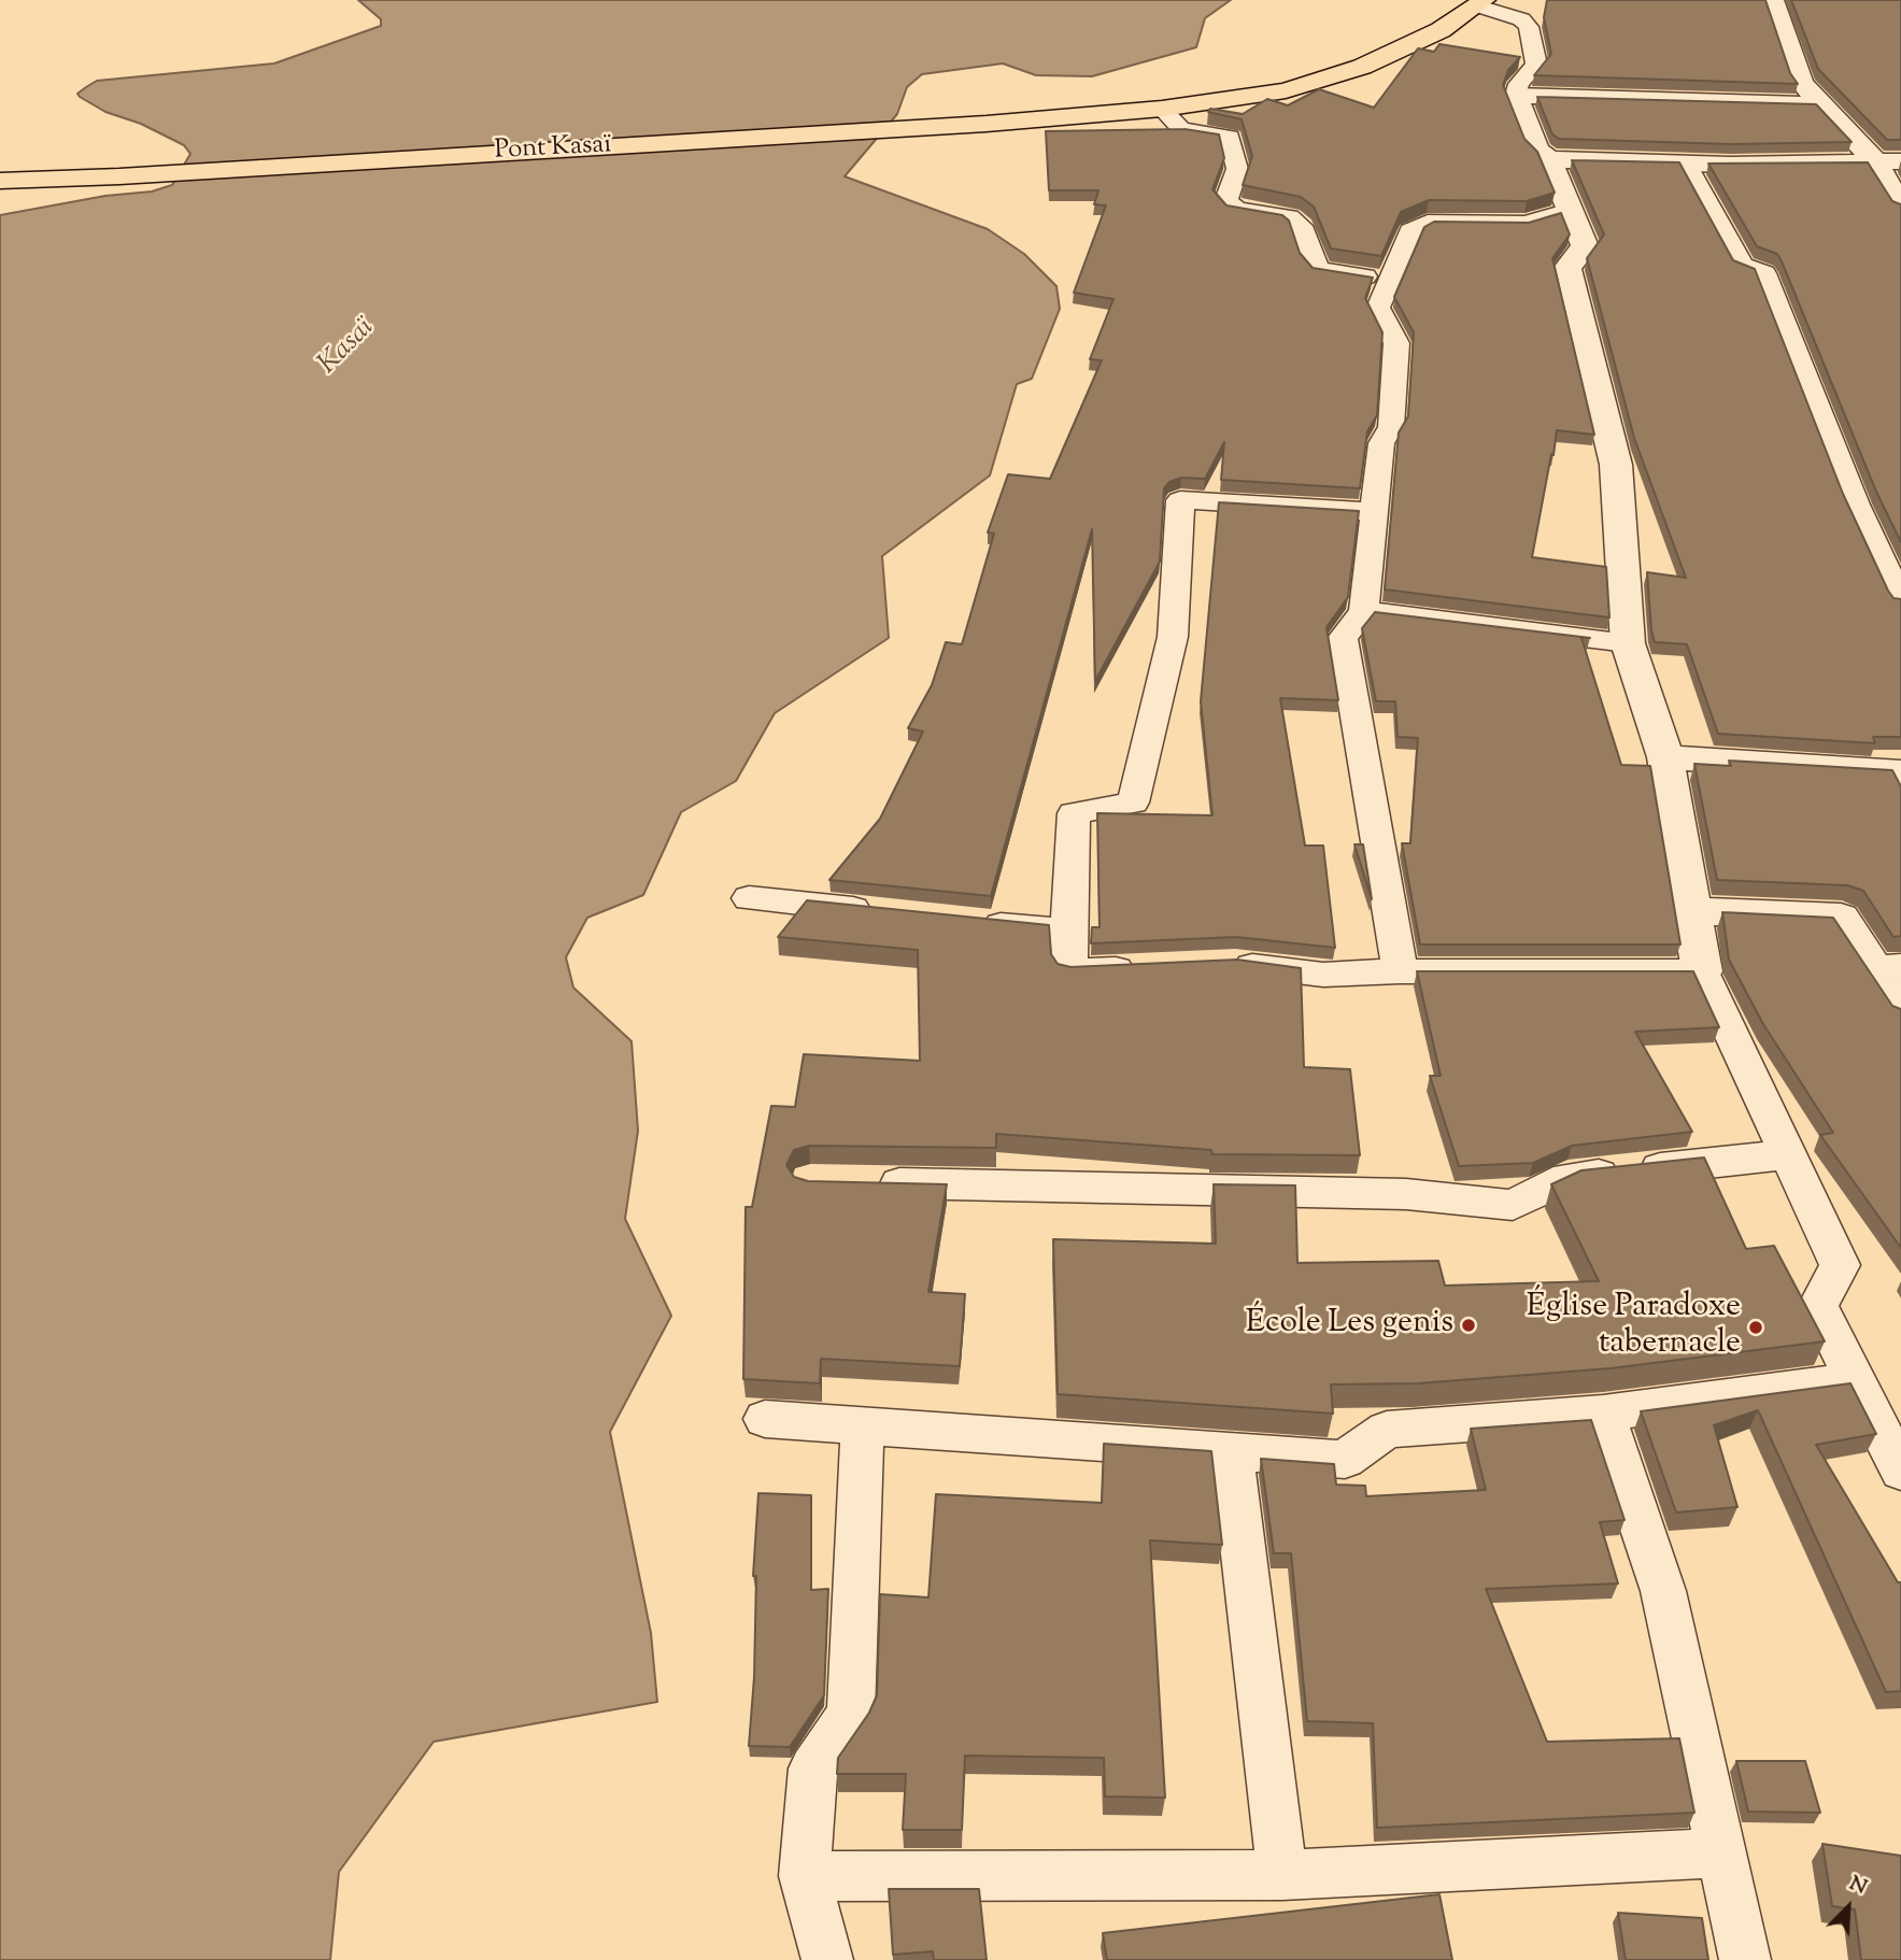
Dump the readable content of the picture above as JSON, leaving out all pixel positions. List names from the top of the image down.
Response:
{
  "streets": {
    "main road": ["Pont Kasaï"]
  },
  "water": ["Kasaï"],
  "places": ["École Les genis", "Église Paradoxe tabernacle"],
  "north": "top right"
}
